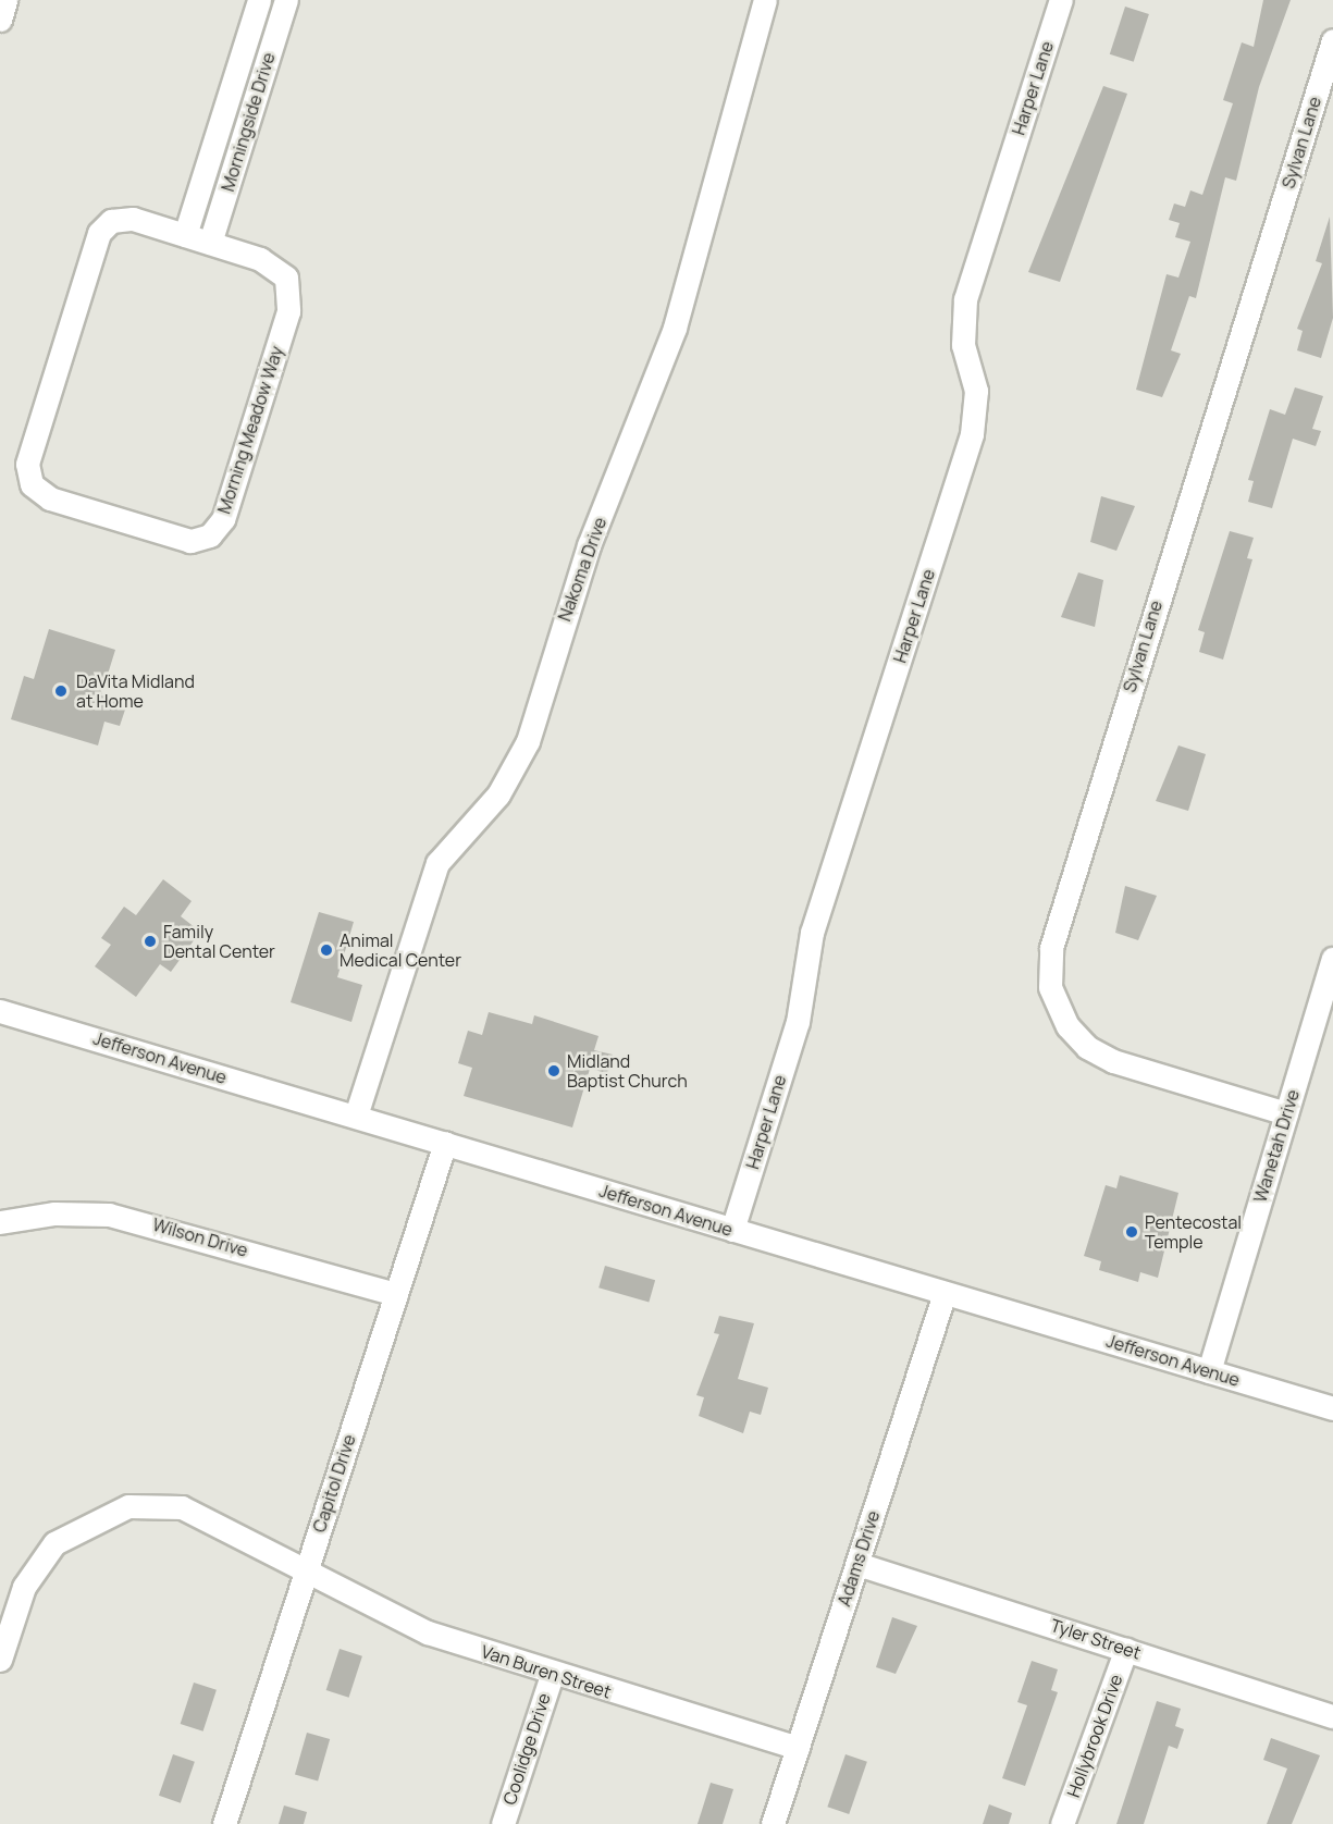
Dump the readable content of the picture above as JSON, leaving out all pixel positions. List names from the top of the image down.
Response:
{
  "streets": {
    "street": [
      "Harper Lane",
      "Morningside Drive",
      "Sylvan Lane",
      "Morning Meadow Way",
      "Nakoma Drive",
      "Jefferson Avenue",
      "Wanetah Drive",
      "Wilson Drive",
      "Capitol Drive",
      "Adams Drive",
      "Tyler Street",
      "Van Buren Street",
      "Hollybrook Drive",
      "Coolidge Drive"
    ]
  },
  "crossings": [
    ["Harper Lane", "Jefferson Avenue"],
    ["Morningside Drive", "Morning Meadow Way"],
    ["Sylvan Lane", "Wanetah Drive"],
    ["Nakoma Drive", "Jefferson Avenue"],
    ["Jefferson Avenue", "Wanetah Drive"],
    ["Jefferson Avenue", "Capitol Drive"],
    ["Jefferson Avenue", "Adams Drive"],
    ["Wilson Drive", "Capitol Drive"],
    ["Capitol Drive", "Van Buren Street"],
    ["Adams Drive", "Tyler Street"],
    ["Adams Drive", "Van Buren Street"],
    ["Tyler Street", "Hollybrook Drive"],
    ["Van Buren Street", "Coolidge Drive"]
  ],
  "places": [
    "DaVita Midland at Home",
    "Family Dental Center",
    "Animal Medical Center",
    "Midland Baptist Church",
    "Pentecostal Temple"
  ]
}
